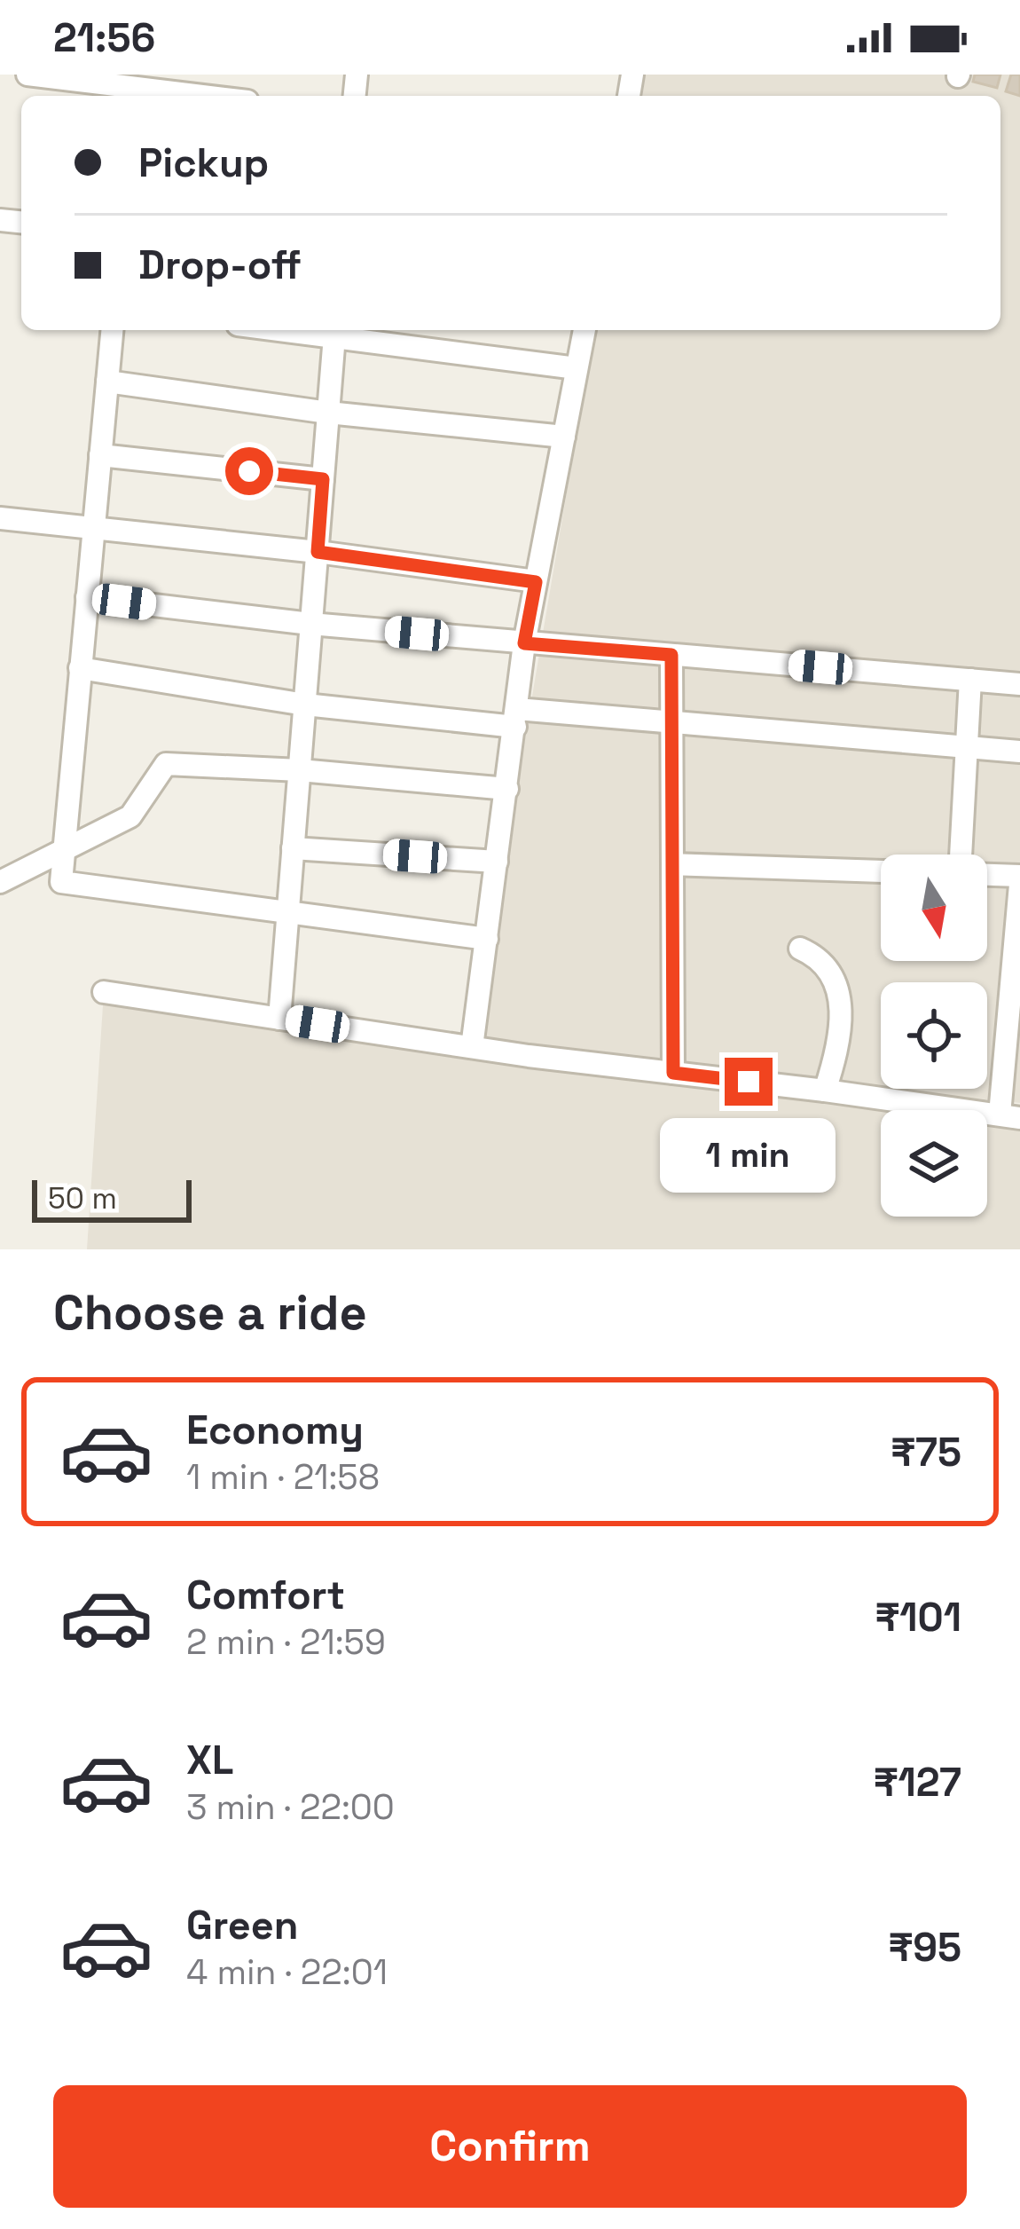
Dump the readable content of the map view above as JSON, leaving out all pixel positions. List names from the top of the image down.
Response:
{
  "scale_bar": "50 m",
  "north": "bottom",
  "page": {
    "status": "21:56",
    "banner": ["Pickup", "Drop-off"],
    "bubble": "1 min",
    "scale": "50 m",
    "heading": "Choose a ride",
    "list": [
      {
        "name": "Economy",
        "note": "1 min · 21:58",
        "value": "₹75"
      },
      {
        "name": "Comfort",
        "note": "2 min · 21:59",
        "value": "₹101"
      },
      {
        "name": "XL",
        "note": "3 min · 22:00",
        "value": "₹127"
      },
      {
        "name": "Green",
        "note": "4 min · 22:01",
        "value": "₹95"
      }
    ],
    "buttons": "Confirm"
  }
}
